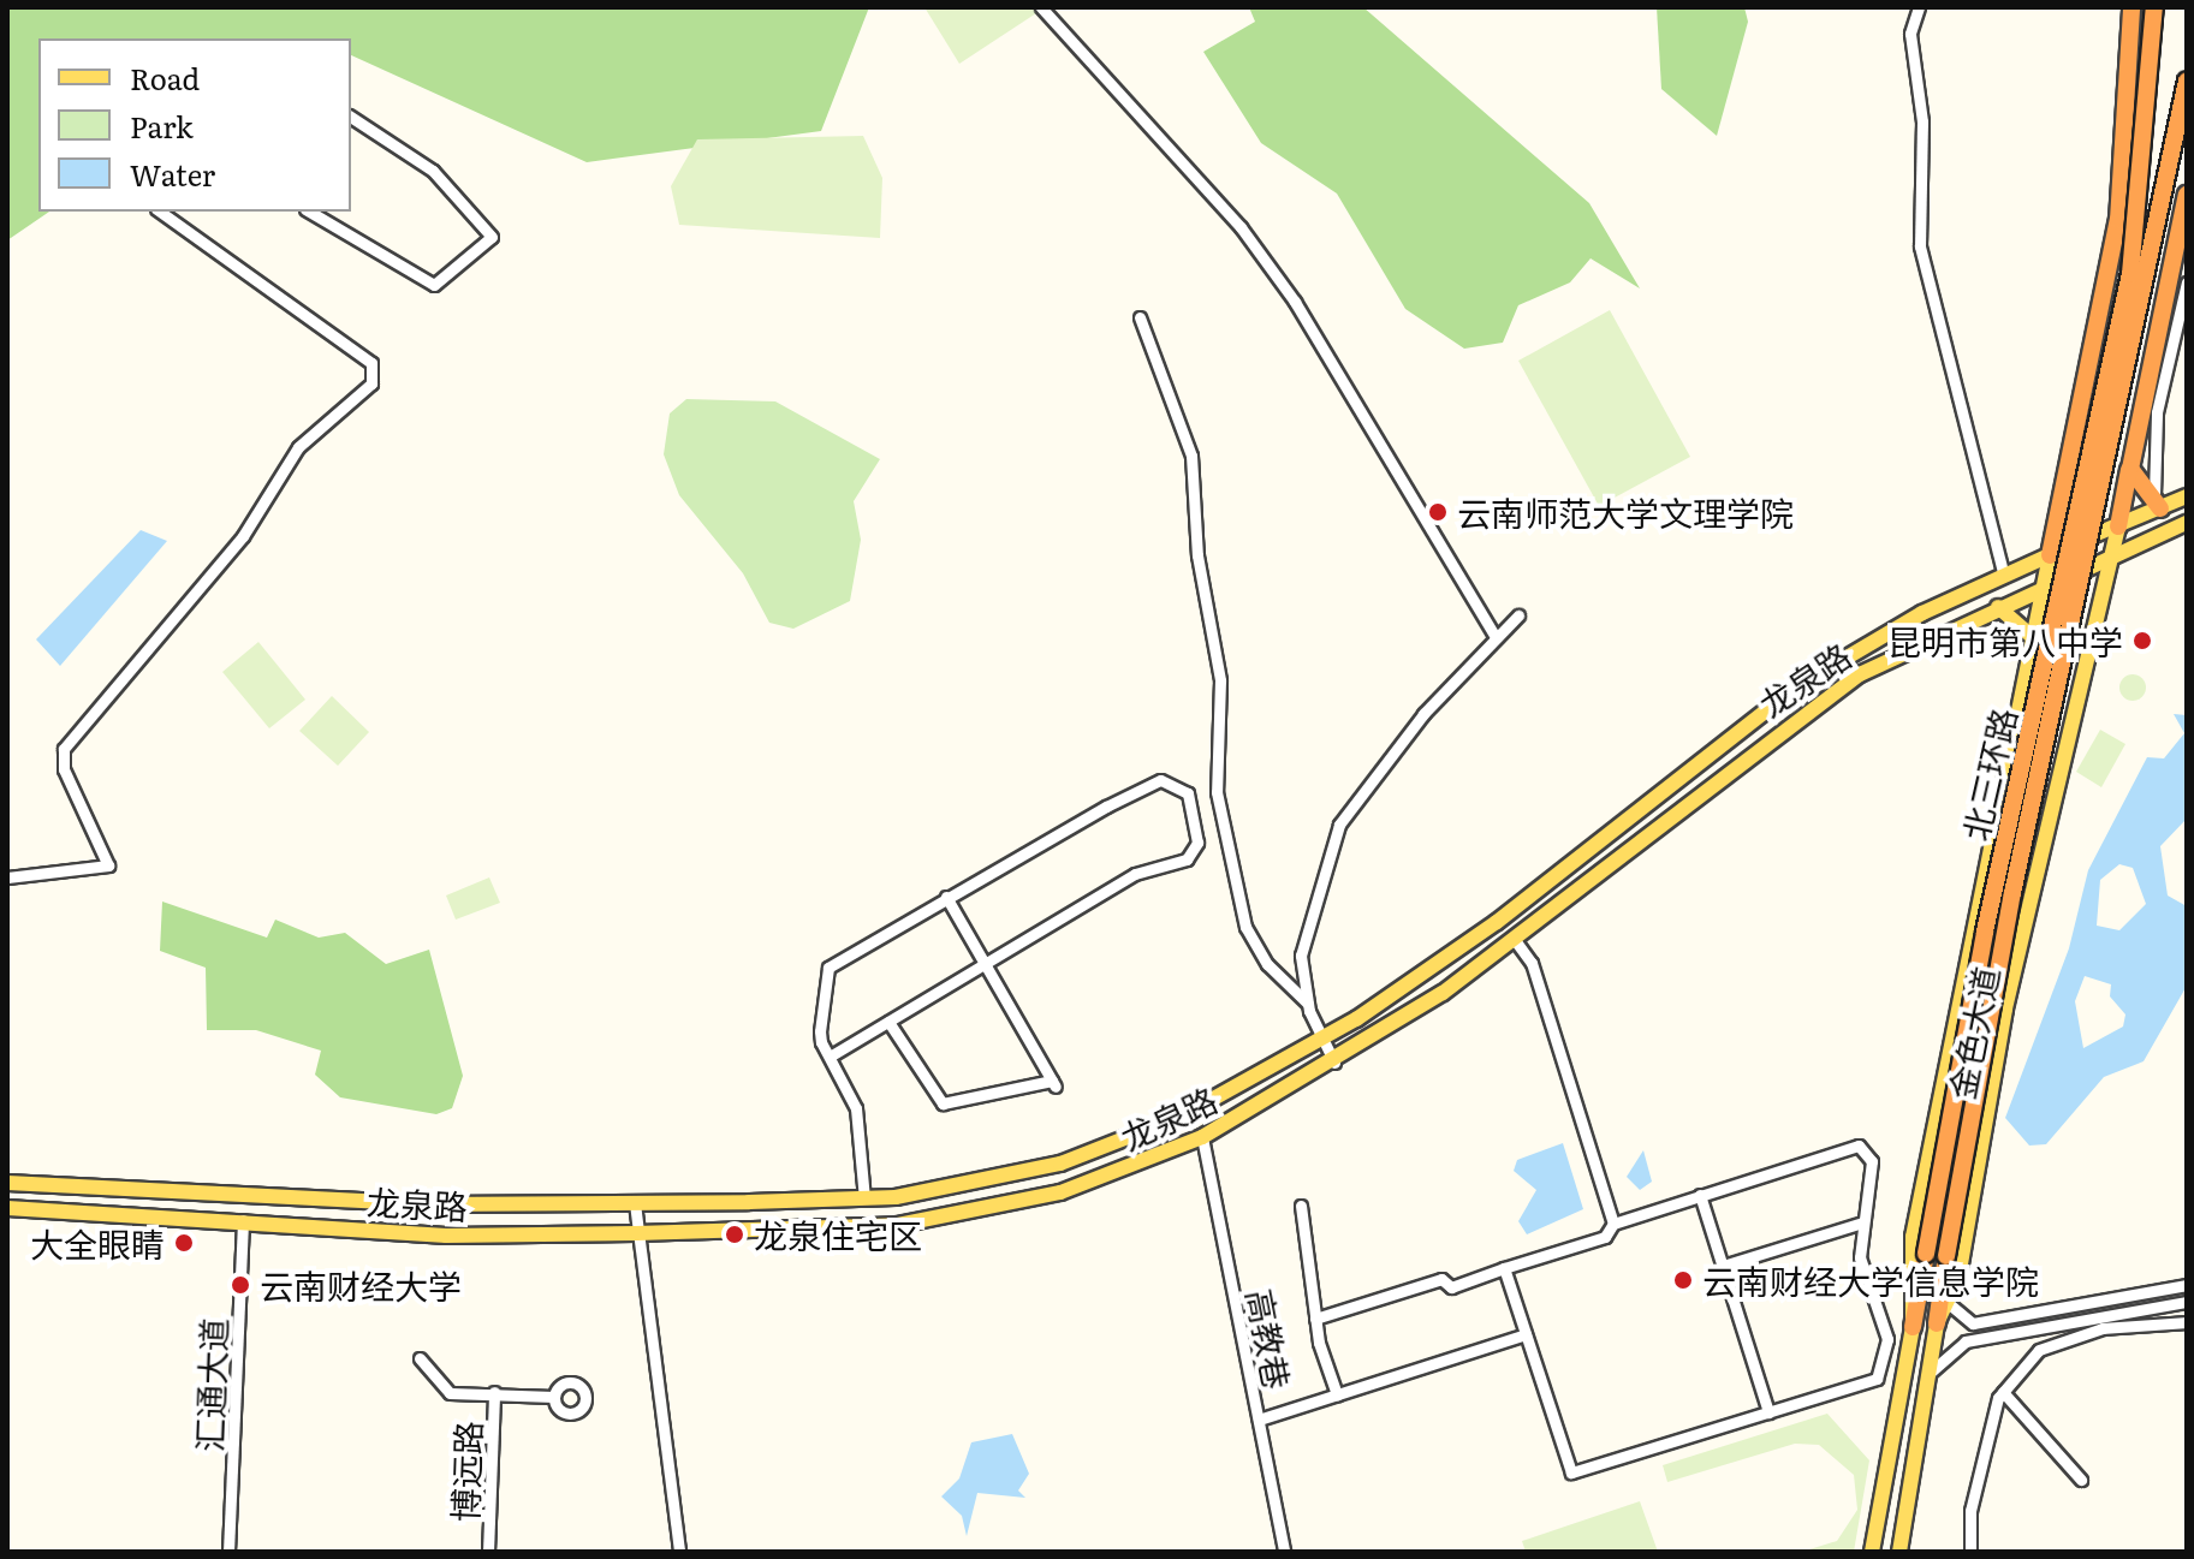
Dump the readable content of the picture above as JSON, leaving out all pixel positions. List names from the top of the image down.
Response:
{
  "streets": {
    "highway": ["北三环路"],
    "main road": ["龙泉路", "金色大道"],
    "street": ["高教巷", "汇通大道", "博远路"]
  },
  "crossings": [
    ["龙泉路", "金色大道"],
    ["龙泉路", "高教巷"],
    ["龙泉路", "汇通大道"],
    ["北三环路", "金色大道"]
  ],
  "places": [
    "云南师范大学文理学院",
    "昆明市第八中学",
    "龙泉住宅区",
    "大全眼睛",
    "云南财经大学信息学院",
    "云南财经大学"
  ],
  "legend": ["Road", "Park", "Water"]
}
